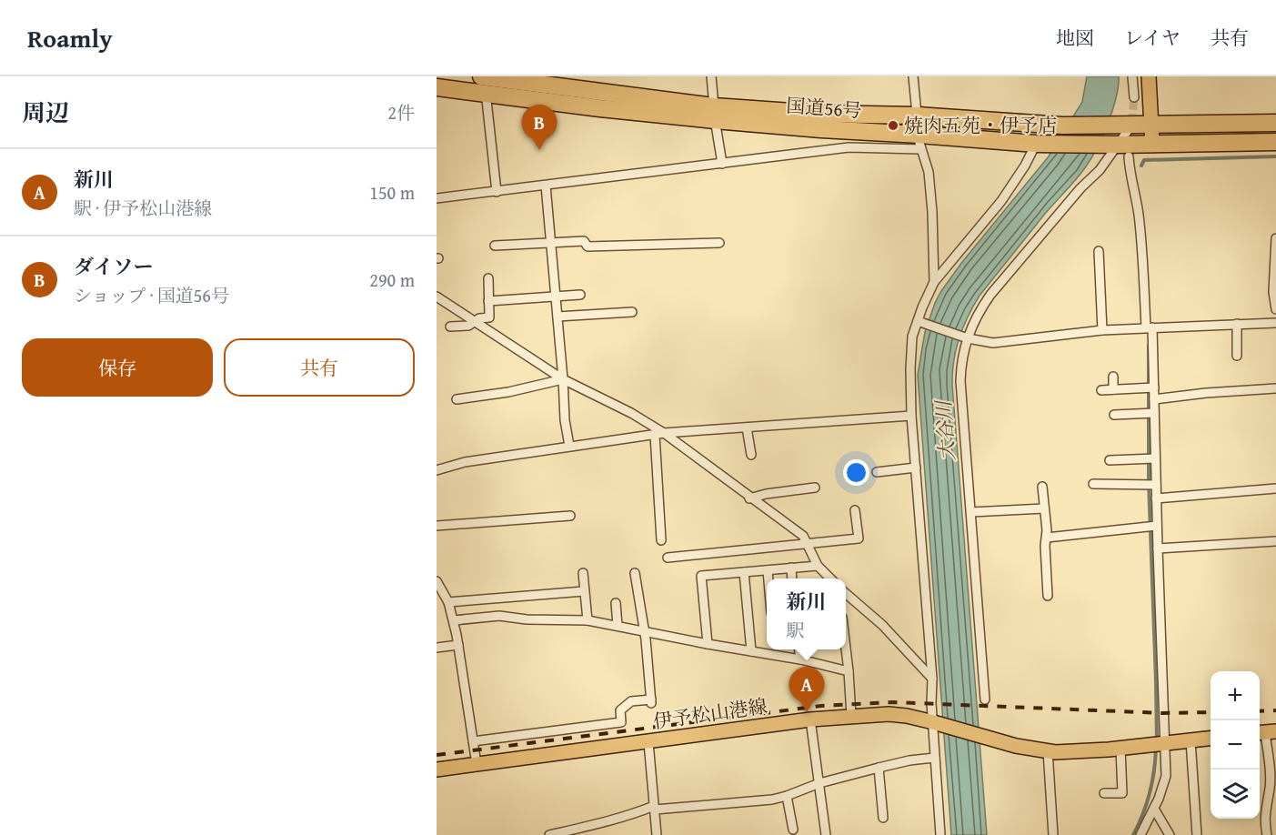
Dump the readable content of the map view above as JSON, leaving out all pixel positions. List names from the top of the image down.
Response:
{
  "streets": {
    "highway": ["国道56号"],
    "main road": ["伊予松山港線"]
  },
  "water": ["大谷川"],
  "places": ["焼肉五苑・伊予店"],
  "page": {
    "header": "Roamly",
    "nav": ["地図", "レイヤ", "共有"],
    "heading": ["周辺", "2件"],
    "pins": ["B", "A"],
    "list": [
      {
        "mark": "A",
        "name": "新川",
        "note": "駅 · 伊予松山港線",
        "value": "150 m"
      },
      {
        "mark": "B",
        "name": "ダイソー",
        "note": "ショップ · 国道56号",
        "value": "290 m"
      }
    ],
    "buttons": ["保存", "共有"],
    "popup": ["新川", "駅"],
    "map_buttons": ["+", "−"]
  }
}
